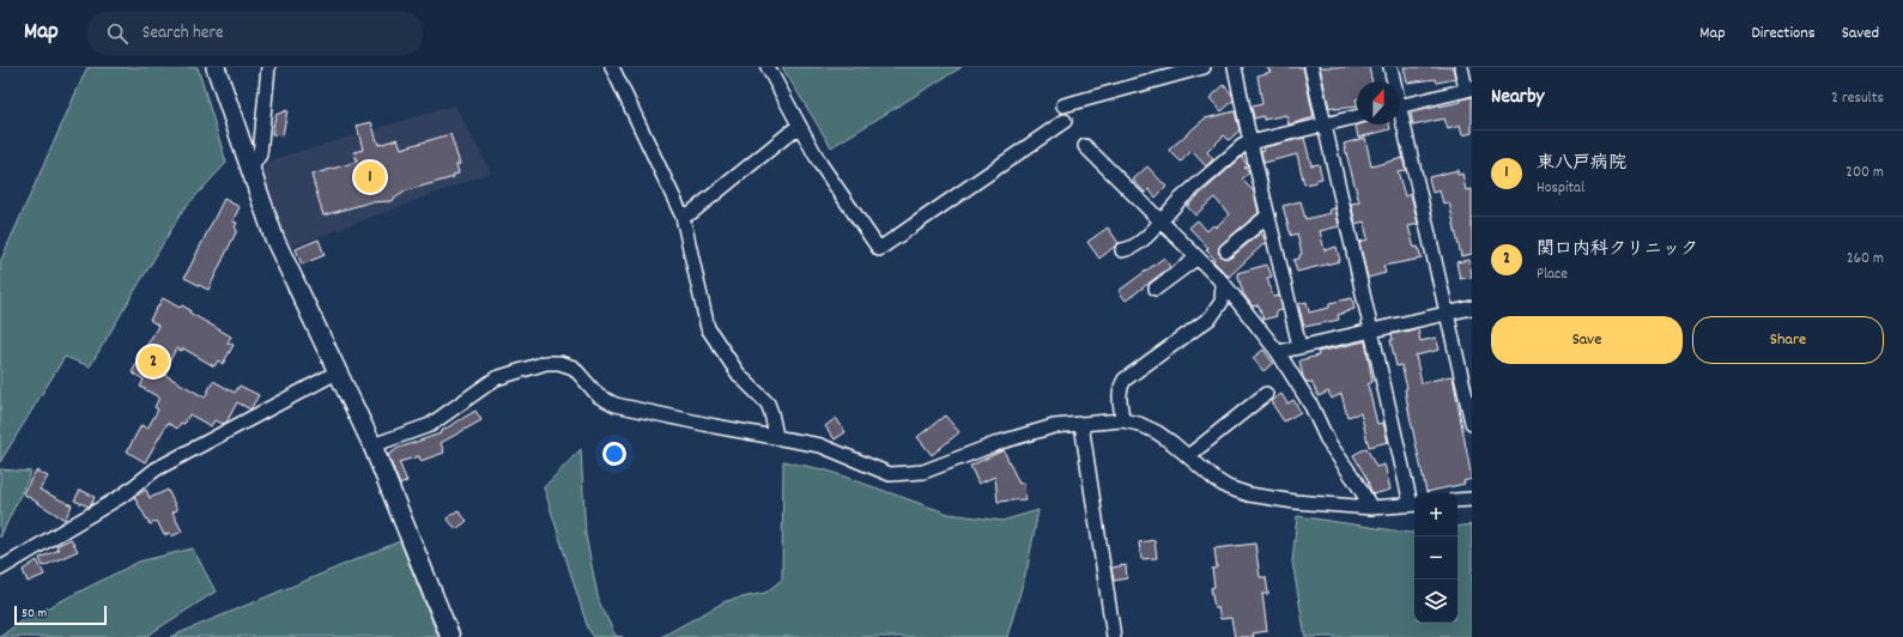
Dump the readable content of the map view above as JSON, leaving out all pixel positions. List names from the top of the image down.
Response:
{
  "scale_bar": "50 m",
  "north": "top",
  "page": {
    "header": "Map",
    "search": "Search here",
    "nav": ["Map", "Directions", "Saved"],
    "heading": ["Nearby", "2 results"],
    "list": [
      {
        "mark": "1",
        "name": "東八戸病院",
        "note": "Hospital",
        "value": "200 m"
      },
      {
        "mark": "2",
        "name": "関口内科クリニック",
        "note": "Place",
        "value": "260 m"
      }
    ],
    "pins": ["1", "2"],
    "buttons": ["Save", "Share"],
    "map_buttons": ["+", "−"],
    "scale": "50 m"
  }
}
